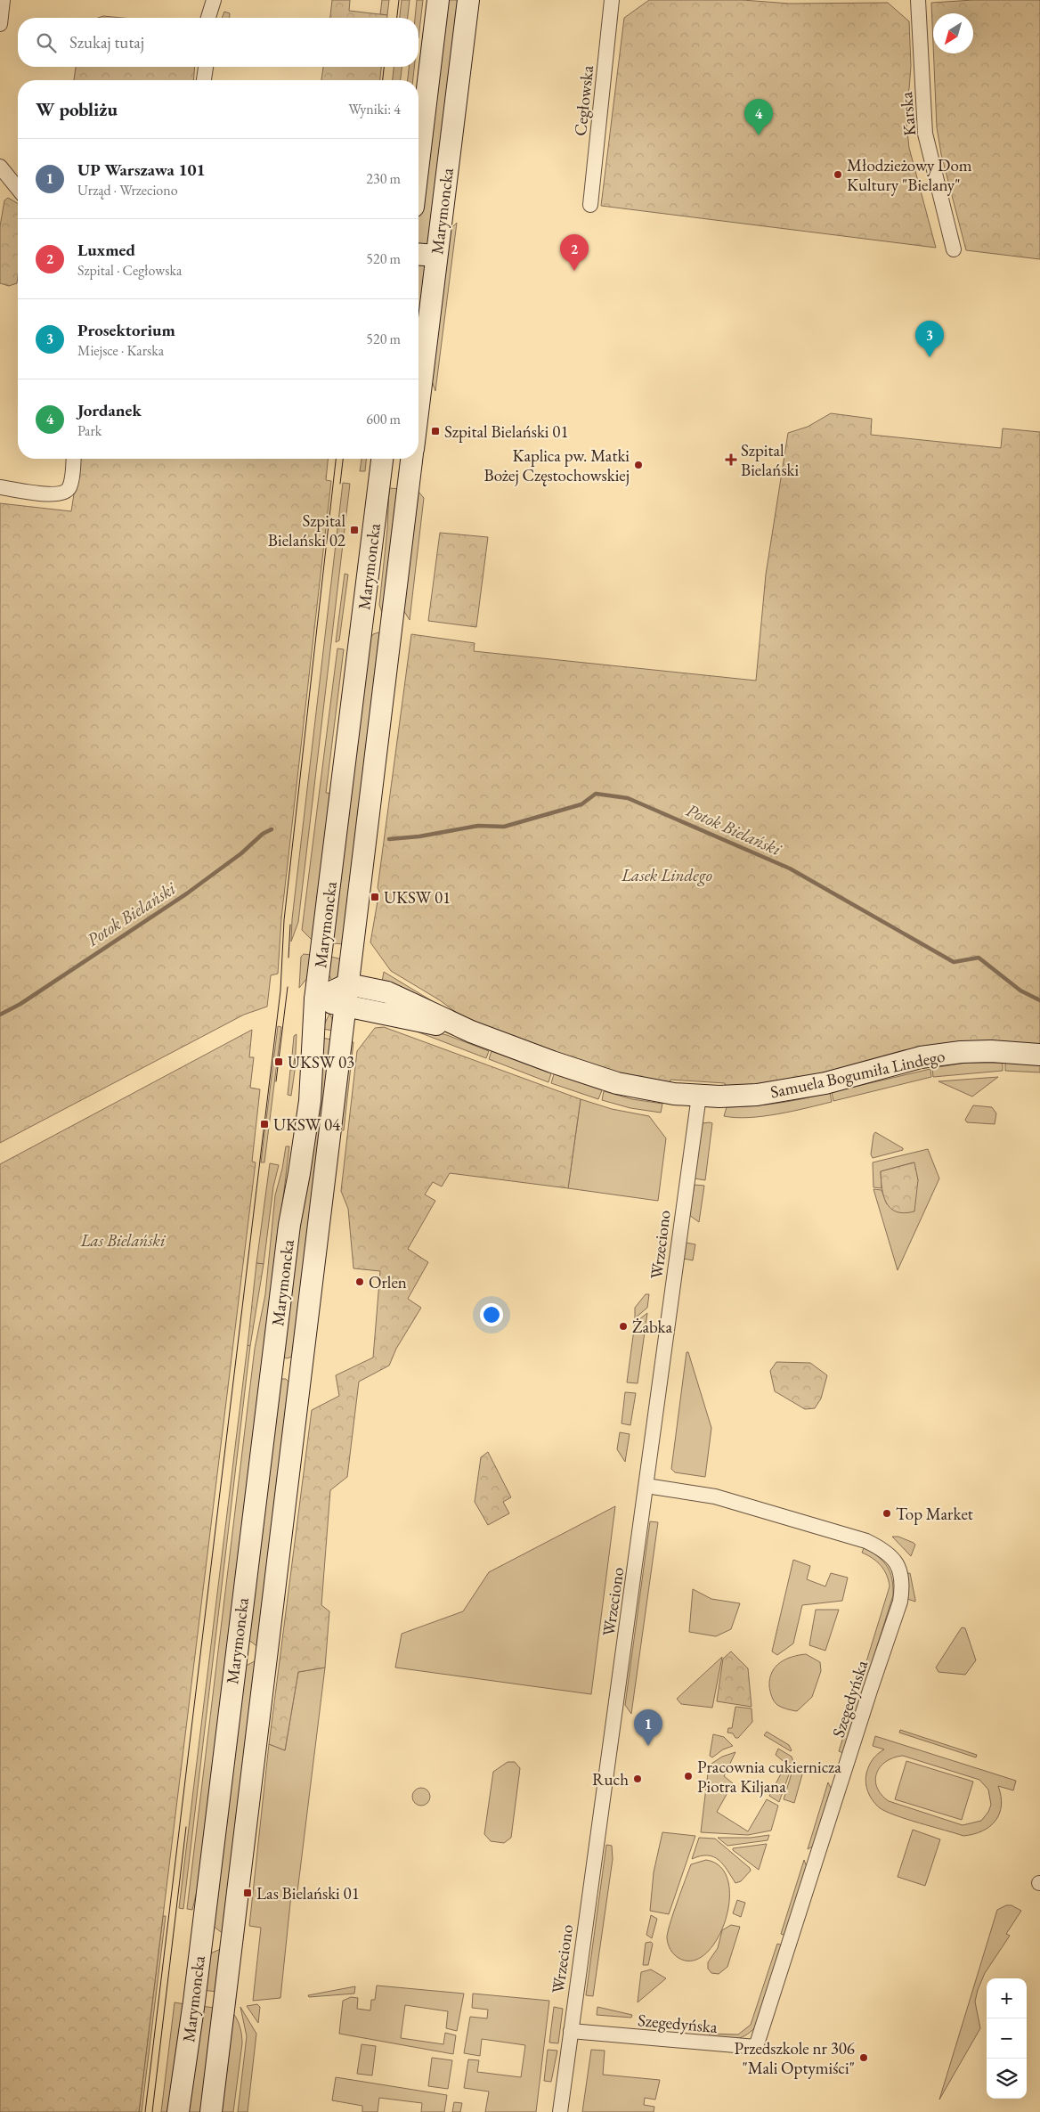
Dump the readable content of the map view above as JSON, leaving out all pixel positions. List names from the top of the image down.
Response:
{
  "streets": {
    "main road": ["Marymoncka", "Samuela Bogumiła Lindego"],
    "street": [
      "Cegłowska",
      "Karska",
      "Wrzeciono",
      "Szegedyńska"
    ]
  },
  "crossings": [
    ["Marymoncka", "Samuela Bogumiła Lindego"],
    ["Samuela Bogumiła Lindego", "Wrzeciono"],
    ["Wrzeciono", "Szegedyńska"]
  ],
  "water": ["Potok Bielański"],
  "parks": ["Lasek Lindego", "Las Bielański"],
  "places": {
    "other": [
      "Młodzieżowy Dom Kultury \"Bielany\"",
      "Kaplica pw. Matki Bożej Częstochowskiej",
      "Orlen",
      "Żabka",
      "Top Market",
      "Pracownia cukiernicza Piotra Kiljana",
      "Ruch",
      "Przedszkole nr 306 \"Mali Optymiści\""
    ],
    "transit": [
      "Szpital Bielański 01",
      "Szpital Bielański 02",
      "UKSW 01",
      "UKSW 03",
      "UKSW 04",
      "Las Bielański 01"
    ],
    "health": ["Szpital Bielański"]
  },
  "north": "bottom left",
  "page": {
    "search": "Szukaj tutaj",
    "heading": ["W pobliżu", "Wyniki: 4"],
    "pins": [
      "4",
      "2",
      "3",
      "1"
    ],
    "list": [
      {
        "mark": "1",
        "name": "UP Warszawa 101",
        "note": "Urząd · Wrzeciono",
        "value": "230 m"
      },
      {
        "mark": "2",
        "name": "Luxmed",
        "note": "Szpital · Cegłowska",
        "value": "520 m"
      },
      {
        "mark": "3",
        "name": "Prosektorium",
        "note": "Miejsce · Karska",
        "value": "520 m"
      },
      {
        "mark": "4",
        "name": "Jordanek",
        "note": "Park",
        "value": "600 m"
      }
    ],
    "map_buttons": ["+", "−"]
  }
}
